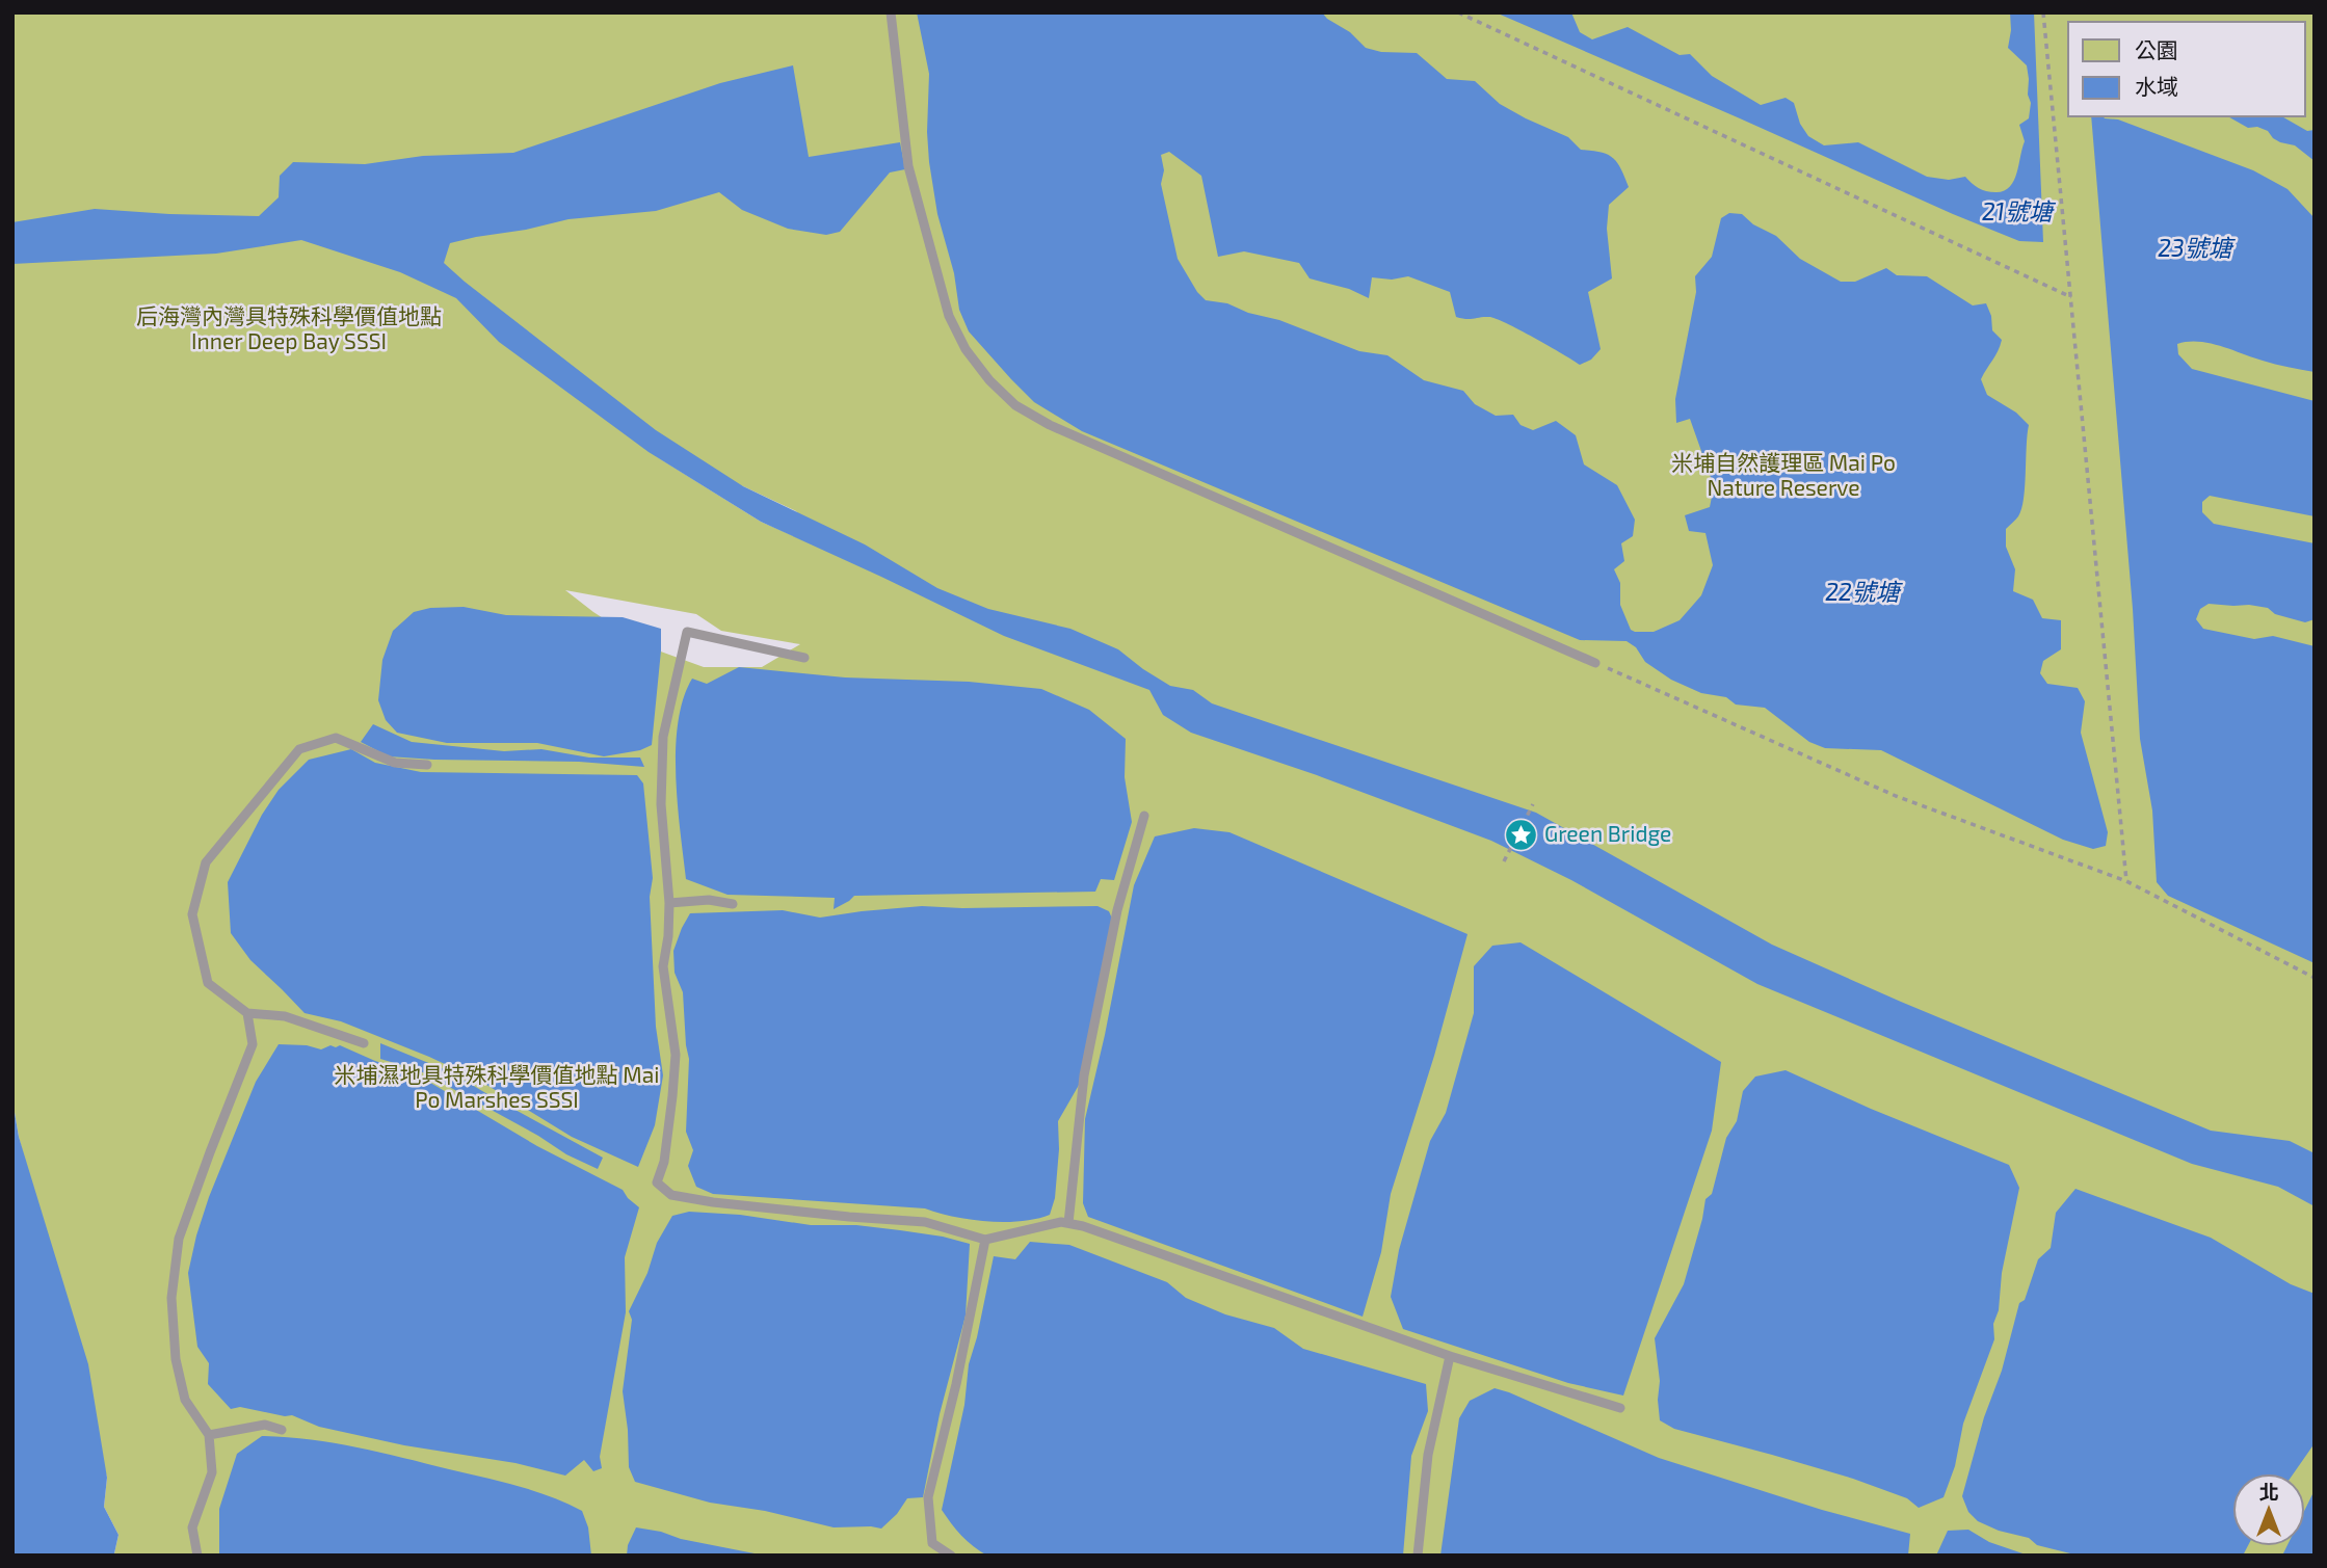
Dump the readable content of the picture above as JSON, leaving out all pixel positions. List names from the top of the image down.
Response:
{
  "water": ["21號塘", "23號塘", "22號塘"],
  "parks": ["后海灣內灣具特殊科學價值地點 Inner Deep Bay SSSI", "米埔自然護理區 Mai Po Nature Reserve", "米埔濕地具特殊科學價值地點 Mai Po Marshes SSSI"],
  "places": {
    "place": ["Green Bridge"]
  },
  "legend": ["公園", "水域"],
  "north": "top"
}
